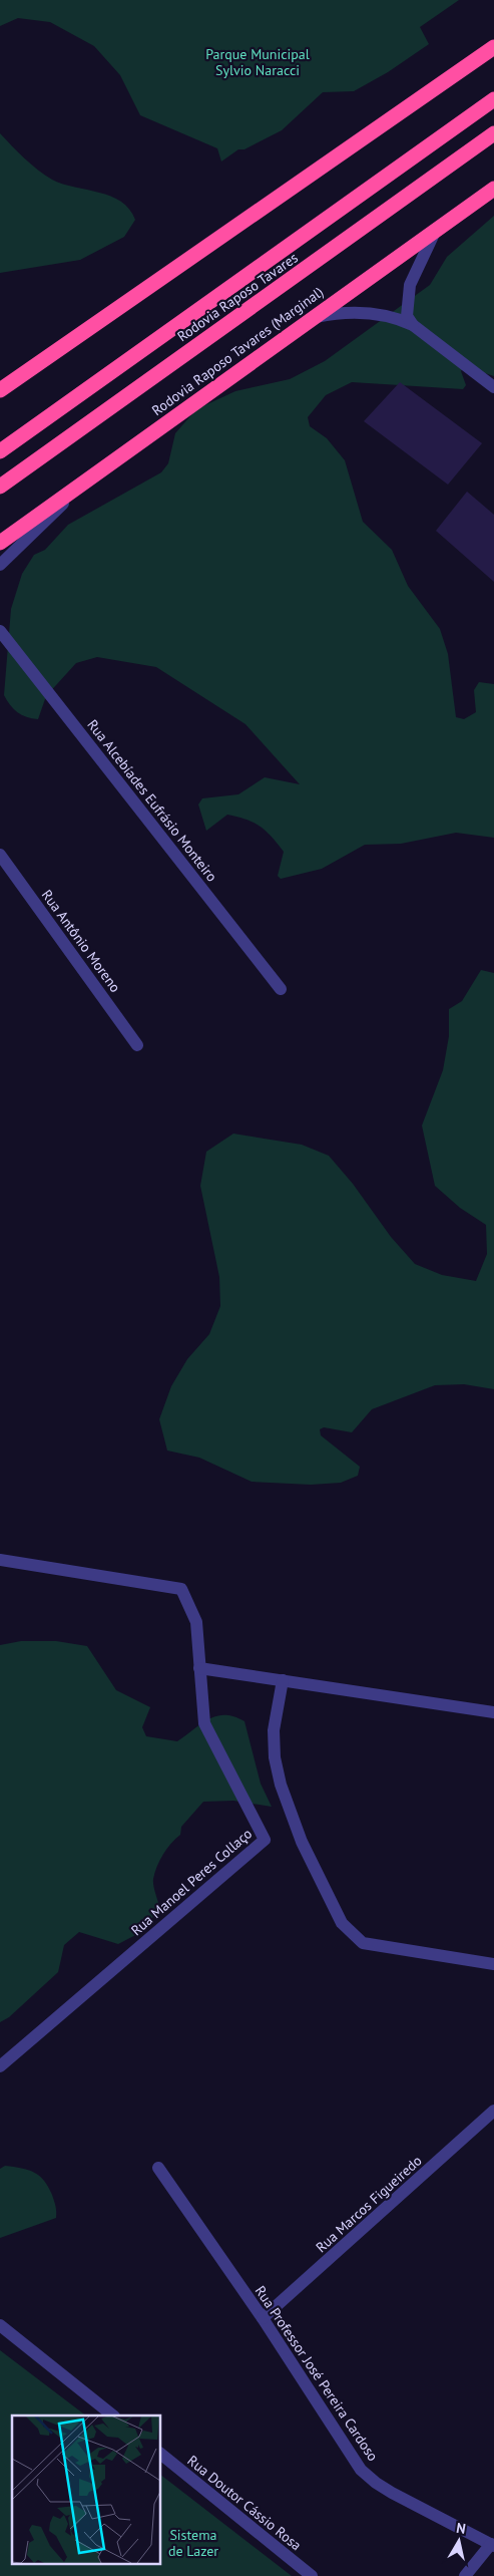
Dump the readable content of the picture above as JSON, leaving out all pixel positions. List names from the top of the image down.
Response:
{
  "streets": {
    "highway": ["Rodovia Raposo Tavares", "Rodovia Raposo Tavares (Marginal)"],
    "street": [
      "Rua Alcebíades Eufrásio Monteiro",
      "Rua Antônio Moreno",
      "Rua Manoel Peres Collaço",
      "Rua Marcos Figueiredo",
      "Rua Professor José Pereira Cardoso",
      "Rua Doutor Cássio Rosa"
    ]
  },
  "crossings": [
    ["Rua Marcos Figueiredo", "Rua Professor José Pereira Cardoso"]
  ],
  "parks": ["Parque Municipal Sylvio Naracci", "Sistema de Lazer"],
  "north": "top"
}
